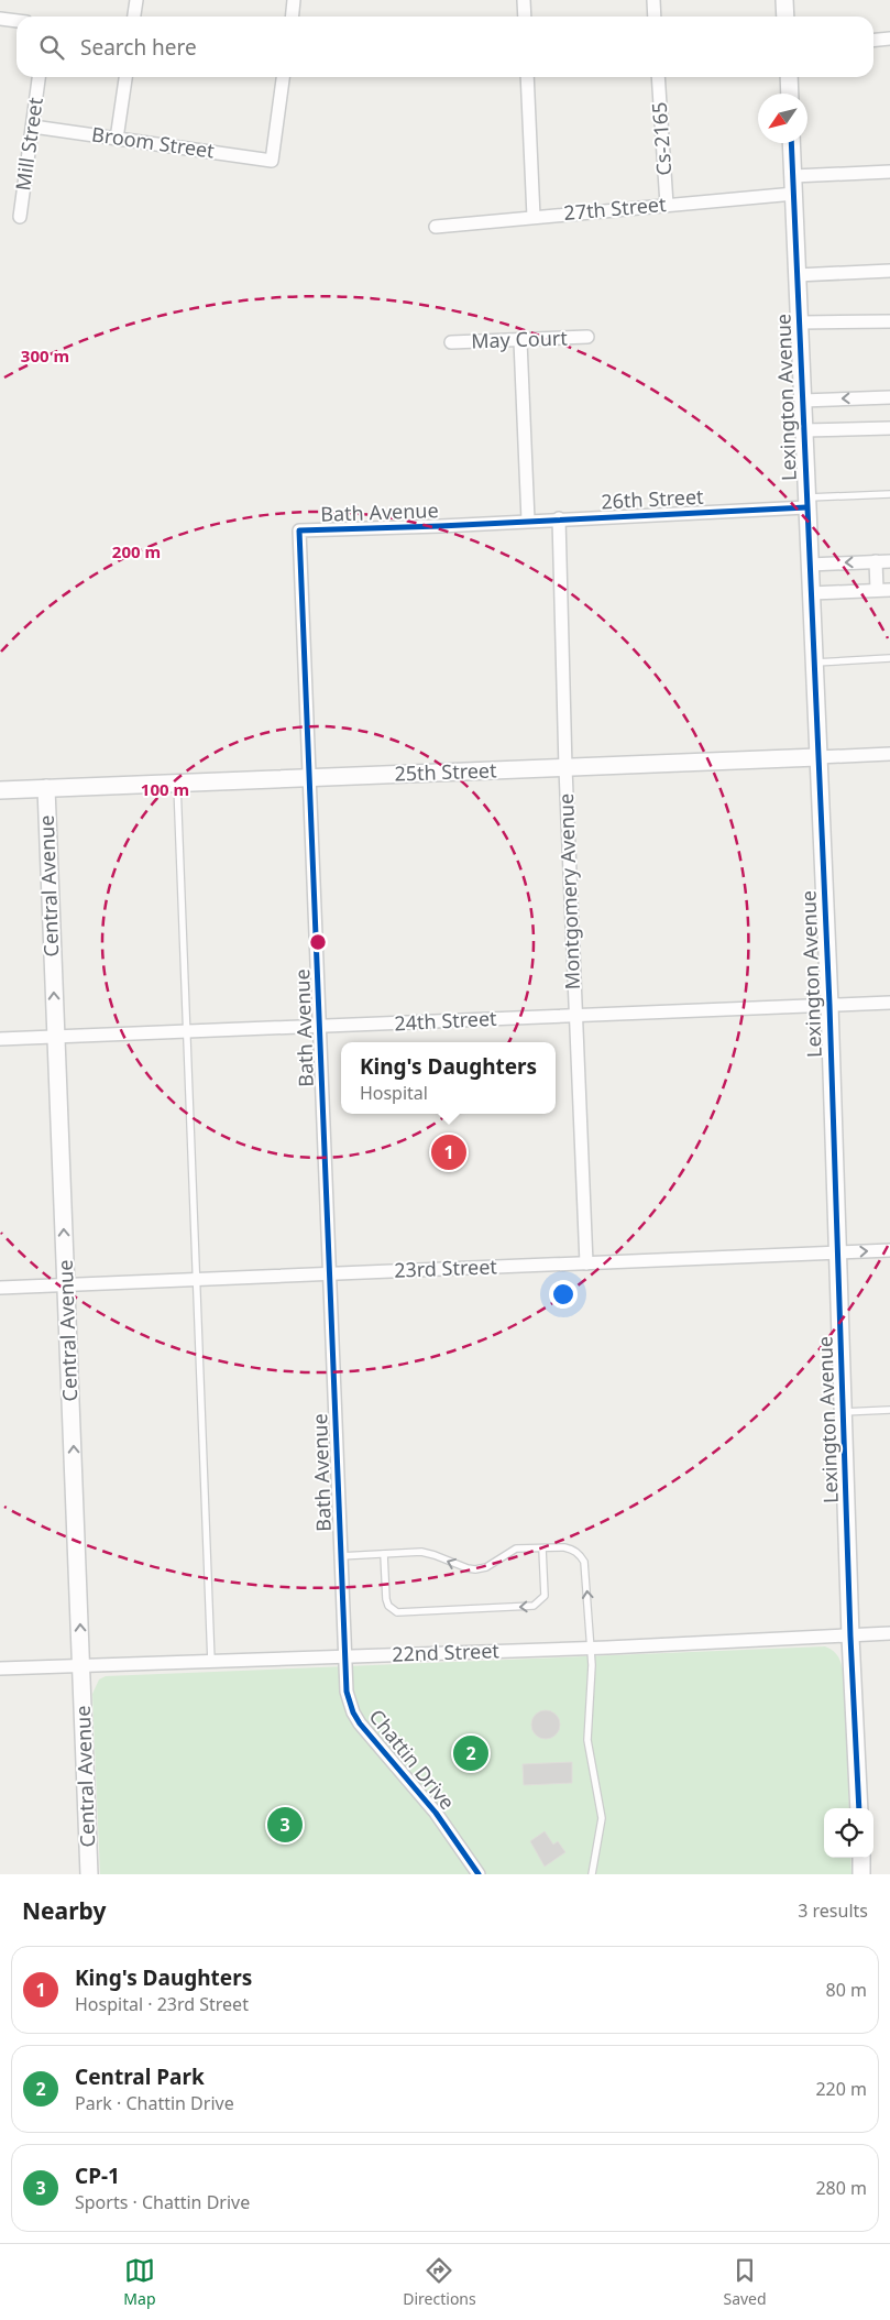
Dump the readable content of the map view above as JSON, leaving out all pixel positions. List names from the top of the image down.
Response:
{
  "streets": {
    "street": [
      "Cs-2165",
      "Broom Street",
      "Mill Street",
      "27th Street",
      "May Court",
      "Lexington Avenue",
      "26th Street",
      "Bath Avenue",
      "25th Street",
      "Central Avenue",
      "Montgomery Avenue",
      "24th Street",
      "23rd Street",
      "22nd Street",
      "Chattin Drive"
    ]
  },
  "crossings": [
    ["Cs-2165", "27th Street"],
    ["Broom Street", "Mill Street"],
    ["27th Street", "Lexington Avenue"],
    ["Lexington Avenue", "26th Street"],
    ["Lexington Avenue", "25th Street"],
    ["Lexington Avenue", "24th Street"],
    ["Lexington Avenue", "23rd Street"],
    ["Lexington Avenue", "22nd Street"],
    ["26th Street", "Bath Avenue"],
    ["26th Street", "Montgomery Avenue"],
    ["Bath Avenue", "25th Street"],
    ["Bath Avenue", "24th Street"],
    ["Bath Avenue", "23rd Street"],
    ["Bath Avenue", "22nd Street"],
    ["Bath Avenue", "Chattin Drive"],
    ["25th Street", "Central Avenue"],
    ["25th Street", "Montgomery Avenue"],
    ["Central Avenue", "24th Street"],
    ["Central Avenue", "23rd Street"],
    ["Central Avenue", "22nd Street"],
    ["Montgomery Avenue", "24th Street"],
    ["Montgomery Avenue", "23rd Street"],
    ["22nd Street", "Chattin Drive"]
  ],
  "one_way": ["Central Avenue"],
  "north": "bottom left",
  "page": {
    "search": "Search here",
    "popup": ["King's Daughters", "Hospital"],
    "pins": ["1", "2", "3"],
    "heading": ["Nearby", "3 results"],
    "list": [
      {
        "mark": "1",
        "name": "King's Daughters",
        "note": "Hospital · 23rd Street",
        "value": "80 m"
      },
      {
        "mark": "2",
        "name": "Central Park",
        "note": "Park · Chattin Drive",
        "value": "220 m"
      },
      {
        "mark": "3",
        "name": "CP-1",
        "note": "Sports · Chattin Drive",
        "value": "280 m"
      }
    ],
    "nav": ["Map", "Directions", "Saved"]
  },
  "rings": ["300 m", "200 m", "100 m"]
}
